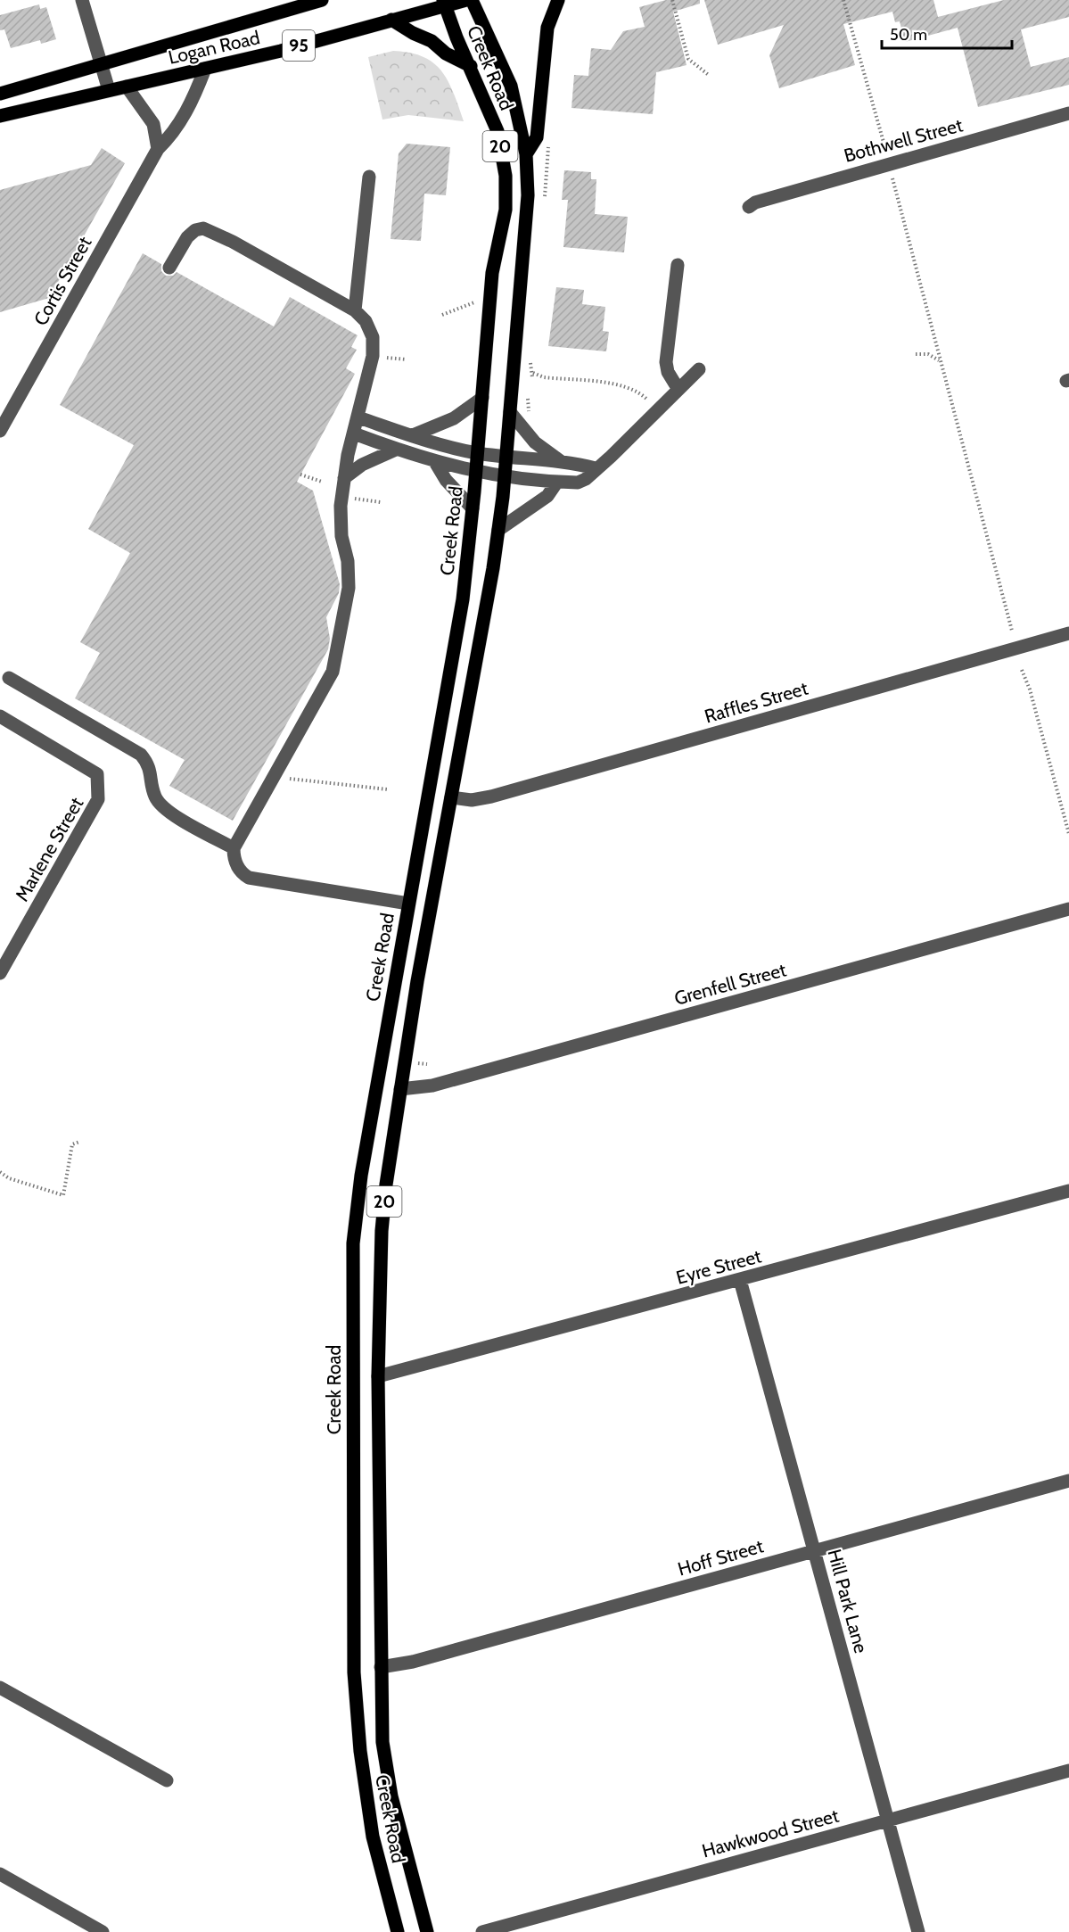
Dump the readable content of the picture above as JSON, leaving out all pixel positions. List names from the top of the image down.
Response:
{
  "streets": {
    "main road": [
      "95",
      "Logan Road",
      "Creek Road",
      "20"
    ],
    "street": [
      "Bothwell Street",
      "Cortis Street",
      "Raffles Street",
      "Marlene Street",
      "Grenfell Street",
      "Eyre Street",
      "Hoff Street",
      "Hill Park Lane",
      "Hawkwood Street"
    ]
  },
  "crossings": [
    ["Logan Road", "Creek Road"],
    ["Logan Road", "Cortis Street"],
    ["Creek Road", "Raffles Street"],
    ["Creek Road", "Grenfell Street"],
    ["Creek Road", "Eyre Street"],
    ["Creek Road", "Hoff Street"],
    ["Eyre Street", "Hill Park Lane"],
    ["Hoff Street", "Hill Park Lane"],
    ["Hill Park Lane", "Hawkwood Street"]
  ],
  "scale_bar": "50 m"
}
